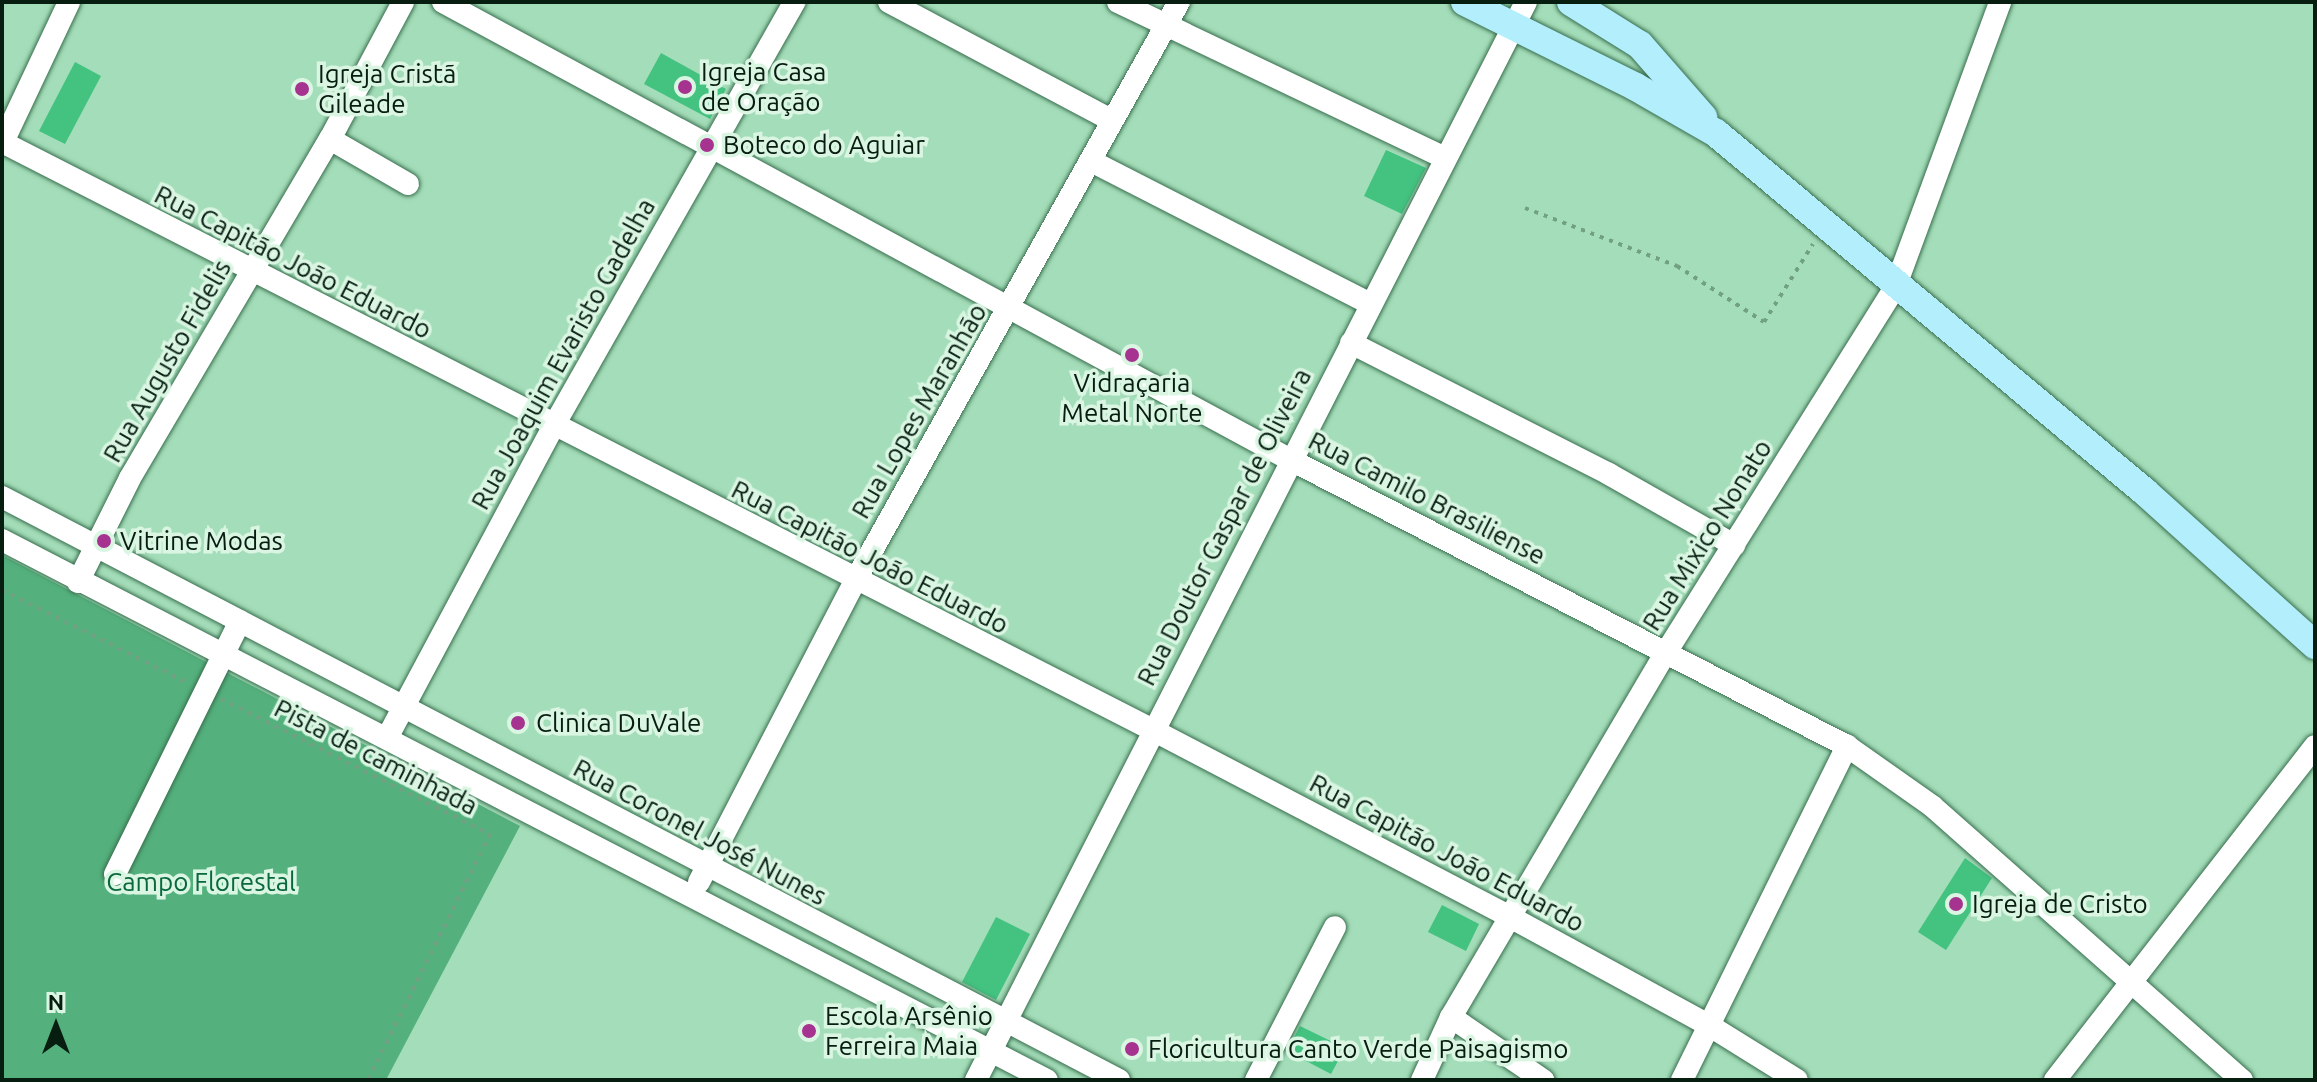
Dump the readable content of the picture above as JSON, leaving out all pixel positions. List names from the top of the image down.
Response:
{
  "streets": {
    "street": [
      "Rua Capitão João Eduardo",
      "Rua Joaquim Evaristo Gadelha",
      "Rua Augusto Fidelis",
      "Rua Lopes Maranhão",
      "Rua Camilo Brasiliense",
      "Rua Doutor Gaspar de Oliveira",
      "Rua Mixico Nonato",
      "Rua Coronel José Nunes"
    ],
    "path": ["Pista de caminhada"]
  },
  "crossings": [
    ["Rua Capitão João Eduardo", "Rua Joaquim Evaristo Gadelha"],
    ["Rua Capitão João Eduardo", "Rua Augusto Fidelis"],
    ["Rua Capitão João Eduardo", "Rua Lopes Maranhão"],
    ["Rua Capitão João Eduardo", "Rua Doutor Gaspar de Oliveira"],
    ["Rua Capitão João Eduardo", "Rua Mixico Nonato"],
    ["Rua Joaquim Evaristo Gadelha", "Rua Camilo Brasiliense"],
    ["Rua Joaquim Evaristo Gadelha", "Rua Coronel José Nunes"],
    ["Rua Augusto Fidelis", "Rua Coronel José Nunes"],
    ["Rua Lopes Maranhão", "Rua Camilo Brasiliense"],
    ["Rua Lopes Maranhão", "Rua Coronel José Nunes"],
    ["Rua Camilo Brasiliense", "Rua Doutor Gaspar de Oliveira"],
    ["Rua Camilo Brasiliense", "Rua Mixico Nonato"],
    ["Rua Doutor Gaspar de Oliveira", "Rua Coronel José Nunes"]
  ],
  "parks": ["Campo Florestal"],
  "places": [
    "Igreja Casa de Oração",
    "Igreja Cristã Gileade",
    "Boteco do Aguiar",
    "Vidraçaria Metal Norte",
    "Vitrine Modas",
    "Clinica DuVale",
    "Igreja de Cristo",
    "Escola Arsênio Ferreira Maia",
    "Floricultura Canto Verde Paisagismo"
  ],
  "north": "top"
}
